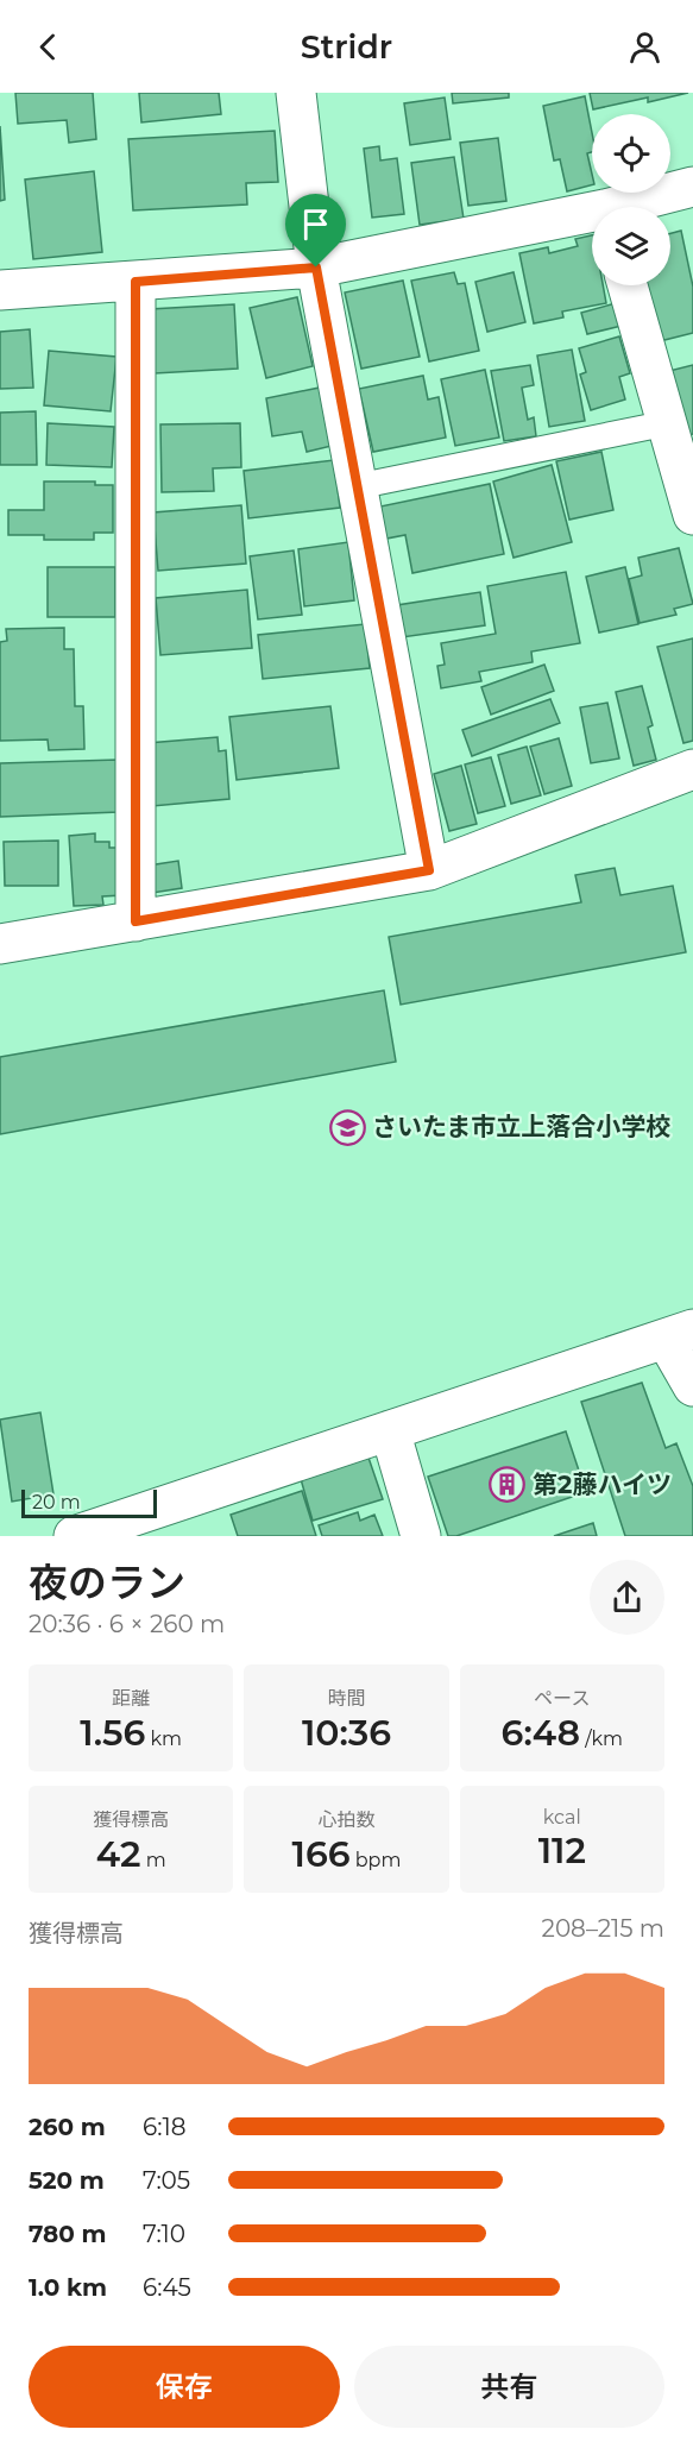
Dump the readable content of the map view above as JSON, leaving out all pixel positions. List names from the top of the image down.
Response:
{
  "places": {
    "school or university": ["さいたま市立上落合小学校"],
    "building": ["第2藤ハイツ"]
  },
  "scale_bar": "20 m",
  "page": {
    "header": "Stridr",
    "scale": "20 m",
    "heading": ["夜のラン", "20:36 · 6 × 260 m"],
    "stats": [
      ["距離", "1.56 km"],
      ["時間", "10:36"],
      ["ペース", "6:48 /km"],
      ["獲得標高", "42 m"],
      ["心拍数", "166 bpm"],
      ["kcal", "112"]
    ],
    "chart": ["獲得標高", "208–215 m"],
    "list": [
      {
        "name": "260 m",
        "note": "6:18"
      },
      {
        "name": "520 m",
        "note": "7:05"
      },
      {
        "name": "780 m",
        "note": "7:10"
      },
      {
        "name": "1.0 km",
        "note": "6:45"
      }
    ],
    "buttons": ["保存", "共有"]
  }
}
